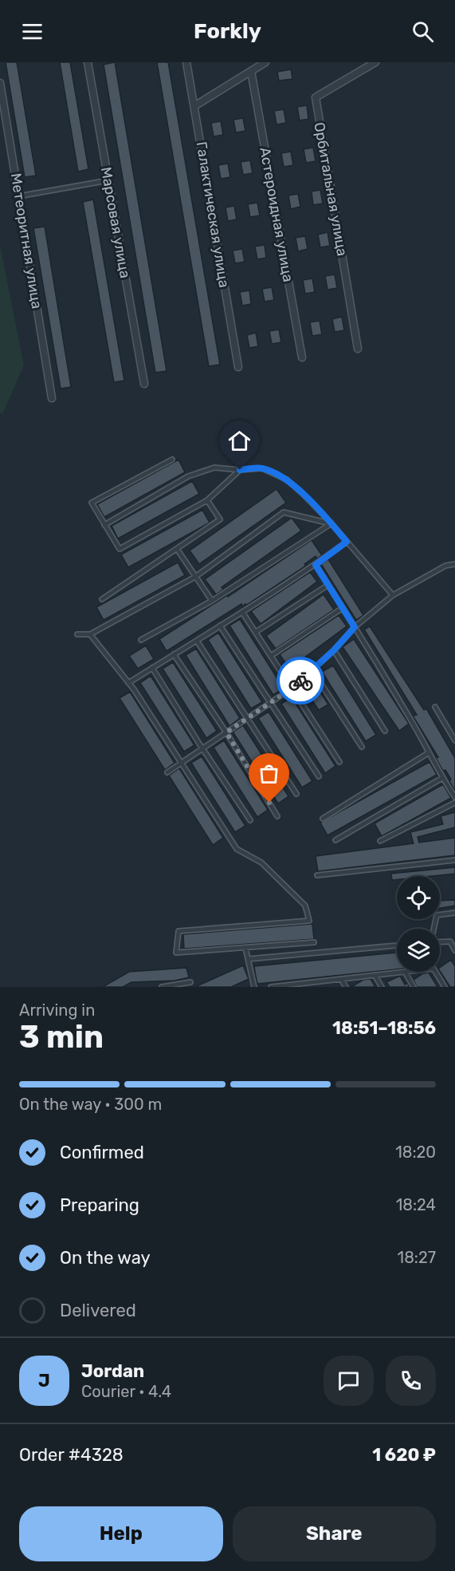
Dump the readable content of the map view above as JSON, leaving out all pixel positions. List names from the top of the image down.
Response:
{
  "streets": {
    "street": [
      "Орбитальная улица",
      "Галактическая улица",
      "Астероидная улица",
      "Марсовая улица",
      "Метеоритная улица"
    ]
  },
  "page": {
    "header": "Forkly",
    "heading": ["3 min", "Arriving in", "18:51–18:56"],
    "panel": [
      "Jordan",
      "Courier · 4.4",
      "Order #4328",
      "1 620 ₽"
    ],
    "bar": "On the way · 300 m",
    "list": [
      ["Confirmed", "18:20"],
      ["Preparing", "18:24"],
      ["On the way", "18:27"],
      "Delivered"
    ],
    "round": "J",
    "buttons": ["Help", "Share"]
  }
}
